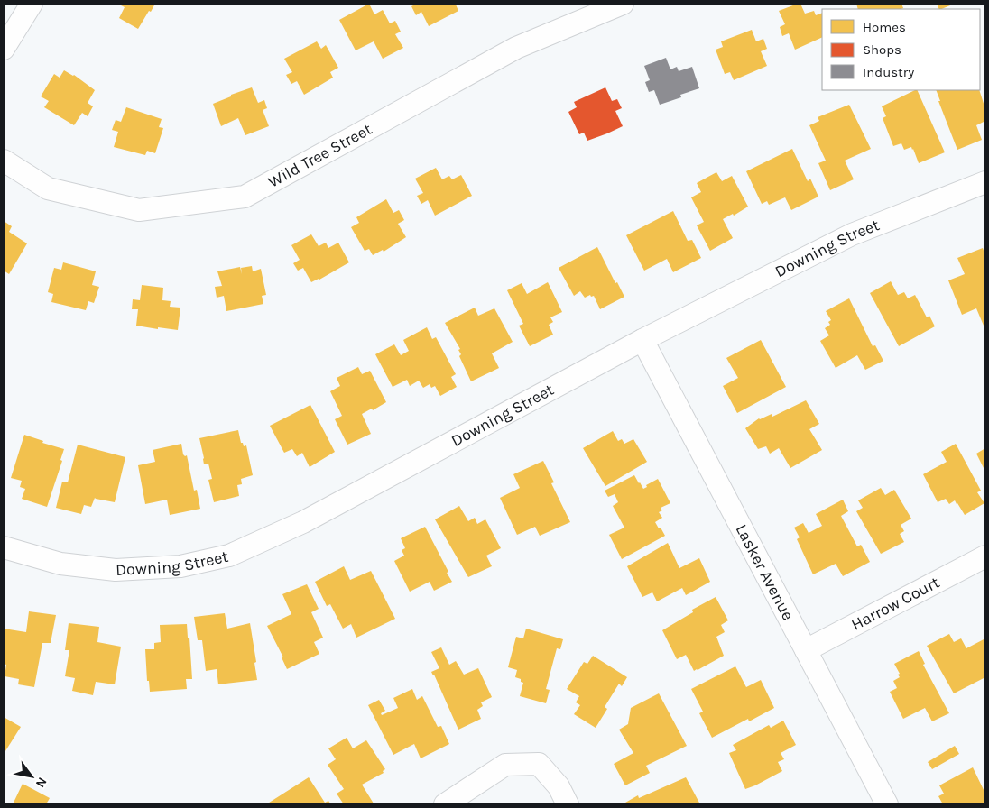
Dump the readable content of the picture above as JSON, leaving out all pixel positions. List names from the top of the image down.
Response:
{
  "streets": {
    "street": [
      "Wild Tree Street",
      "Downing Street",
      "Lasker Avenue",
      "Harrow Court"
    ]
  },
  "crossings": [
    ["Downing Street", "Lasker Avenue"],
    ["Lasker Avenue", "Harrow Court"]
  ],
  "legend": ["Homes", "Shops", "Industry"],
  "north": "bottom right"
}
